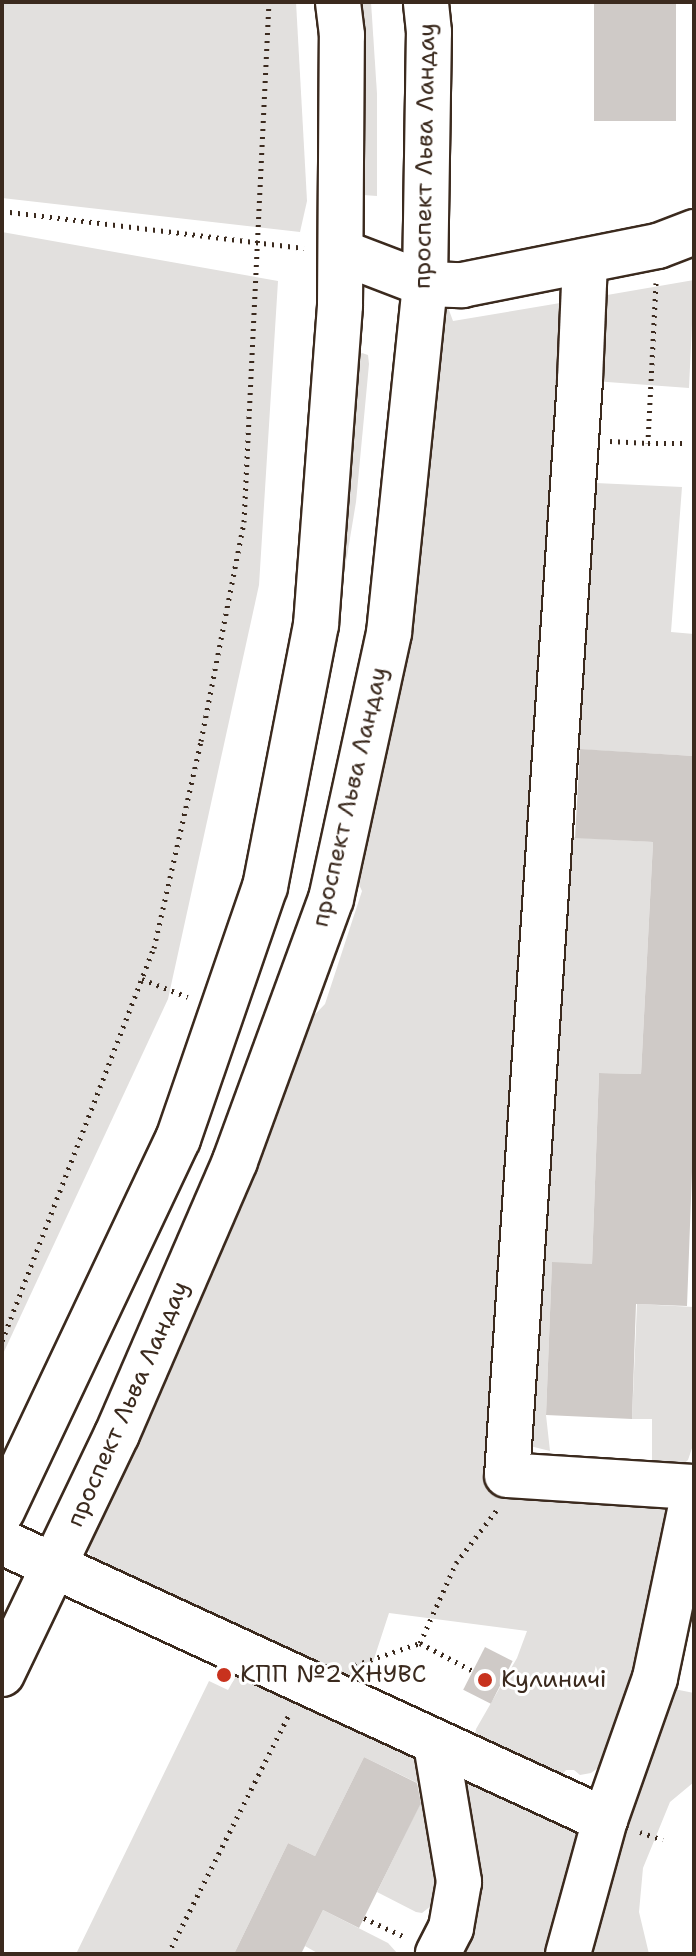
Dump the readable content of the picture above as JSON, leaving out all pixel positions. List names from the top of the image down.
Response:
{
  "streets": {
    "main road": ["проспект Льва Ландау"]
  },
  "places": ["КПП №2 ХНУВС", "Кулиничі"]
}
